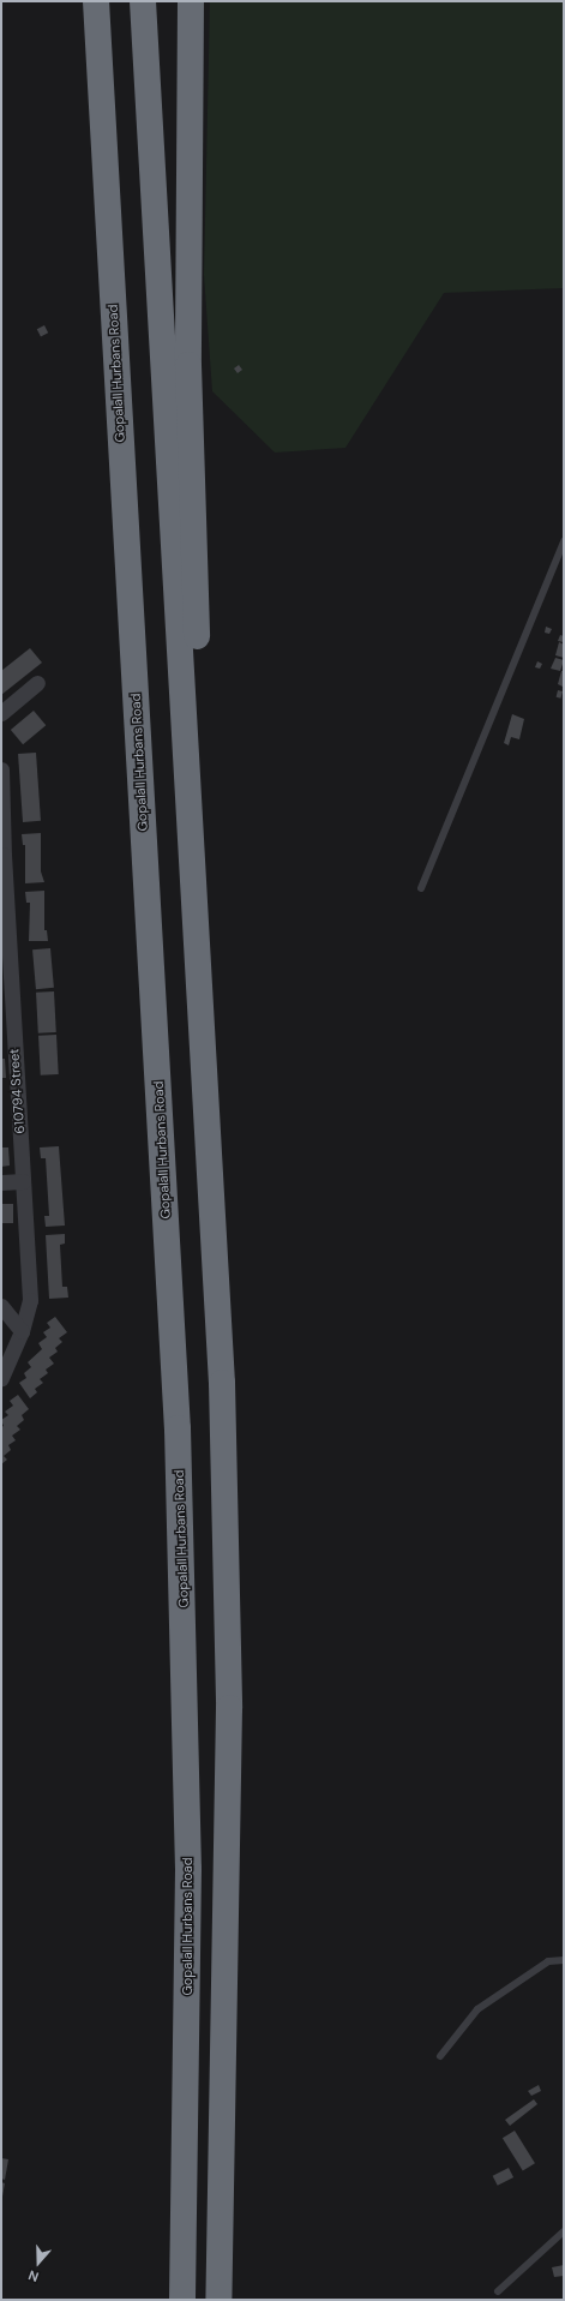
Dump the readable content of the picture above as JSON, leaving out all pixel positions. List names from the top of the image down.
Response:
{
  "streets": {
    "highway": ["Gopalall Hurbans Road"],
    "street": ["610794 Street"]
  },
  "north": "bottom"
}
